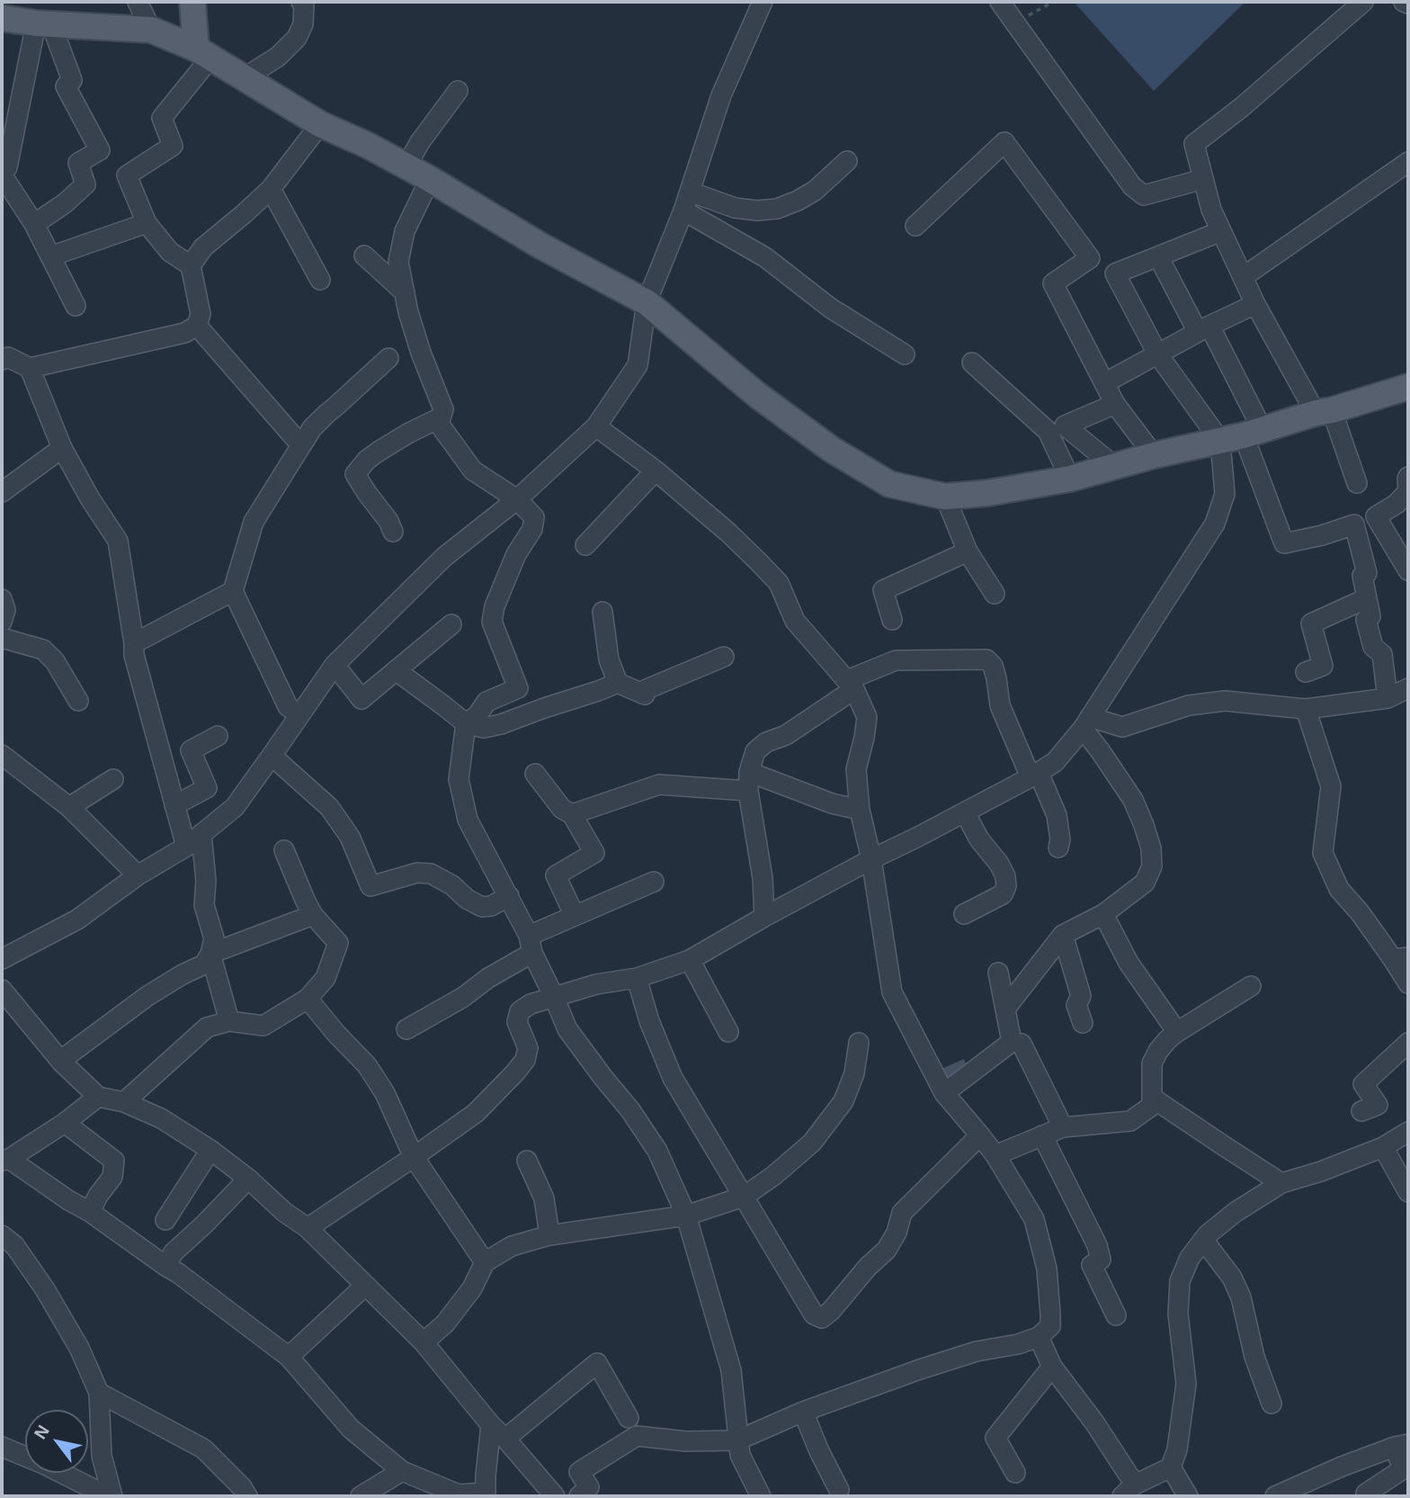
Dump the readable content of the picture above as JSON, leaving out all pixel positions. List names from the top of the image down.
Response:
{
  "north": "top left"
}
